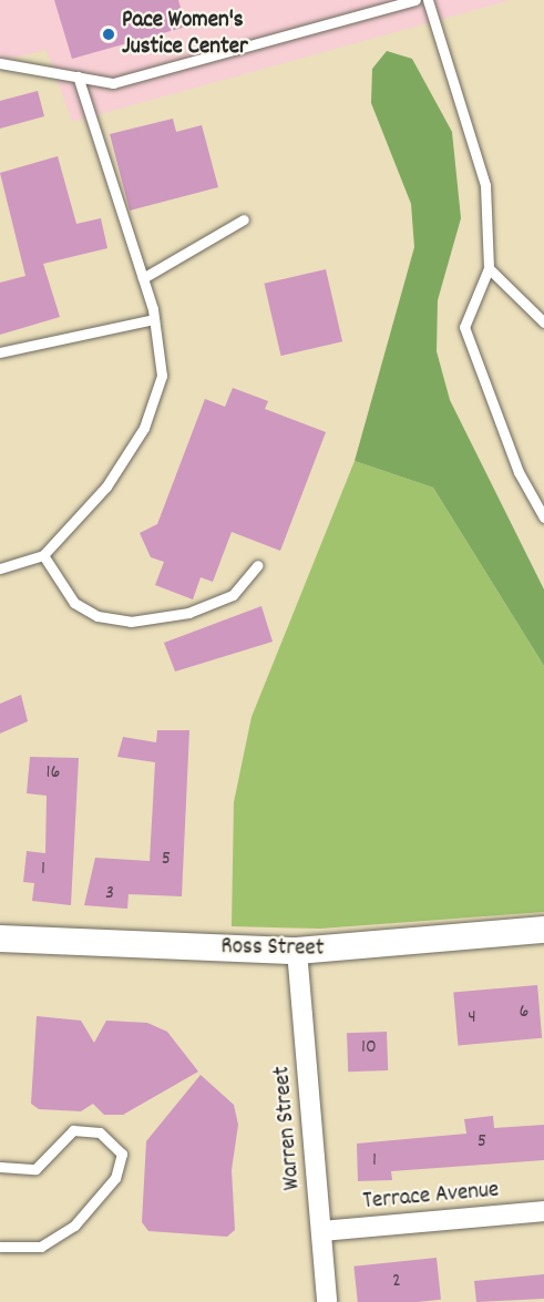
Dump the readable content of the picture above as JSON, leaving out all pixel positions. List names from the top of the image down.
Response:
{
  "streets": {
    "street": ["Ross Street", "Warren Street", "Terrace Avenue"]
  },
  "crossings": [
    ["Ross Street", "Warren Street"],
    ["Warren Street", "Terrace Avenue"]
  ],
  "places": ["Pace Women's Justice Center"],
  "house_numbers": [
    "16",
    "5",
    "1",
    "3",
    "6",
    "4",
    "10",
    "5",
    "1",
    "2"
  ]
}
